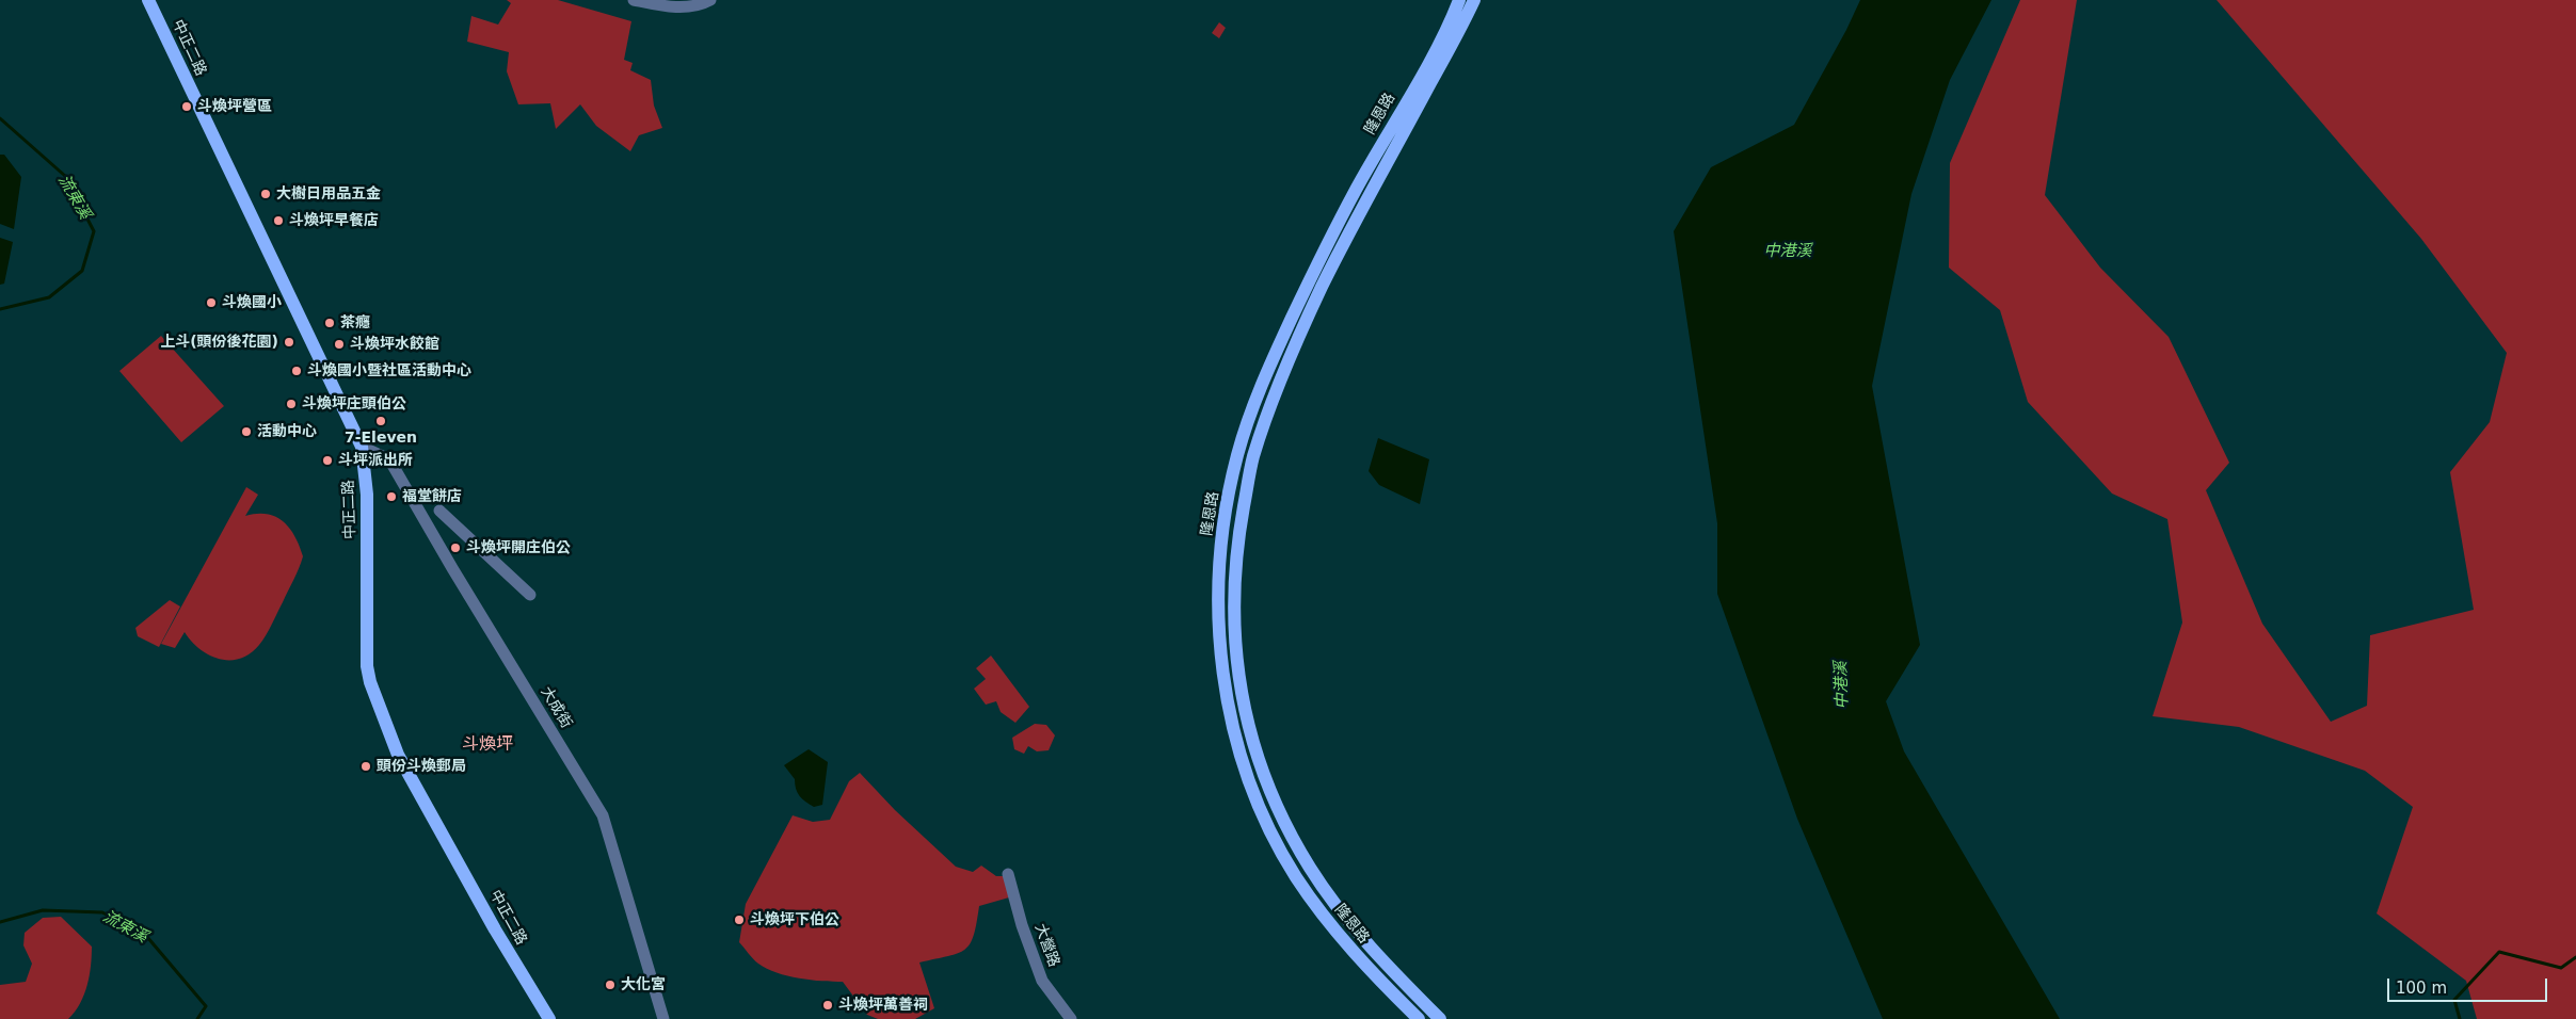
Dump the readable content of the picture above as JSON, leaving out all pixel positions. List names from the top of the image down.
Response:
{
  "streets": {
    "main road": ["中正二路", "隆恩路"],
    "street": ["大成街", "大營路"]
  },
  "crossings": [
    ["中正二路", "大成街"]
  ],
  "districts": ["斗煥坪"],
  "water": ["流東溪", "中港溪"],
  "places": [
    "斗煥坪營區",
    "大樹日用品五金",
    "斗煥坪早餐店",
    "斗煥國小",
    "茶癮",
    "上斗(頭份後花園)",
    "斗煥坪水餃館",
    "斗煥國小暨社區活動中心",
    "斗煥坪庄頭伯公",
    "7-Eleven",
    "活動中心",
    "斗坪派出所",
    "福堂餅店",
    "斗煥坪開庄伯公",
    "頭份斗煥郵局",
    "斗煥坪下伯公",
    "大化宮",
    "斗煥坪萬善祠"
  ],
  "scale_bar": "100 m"
}
